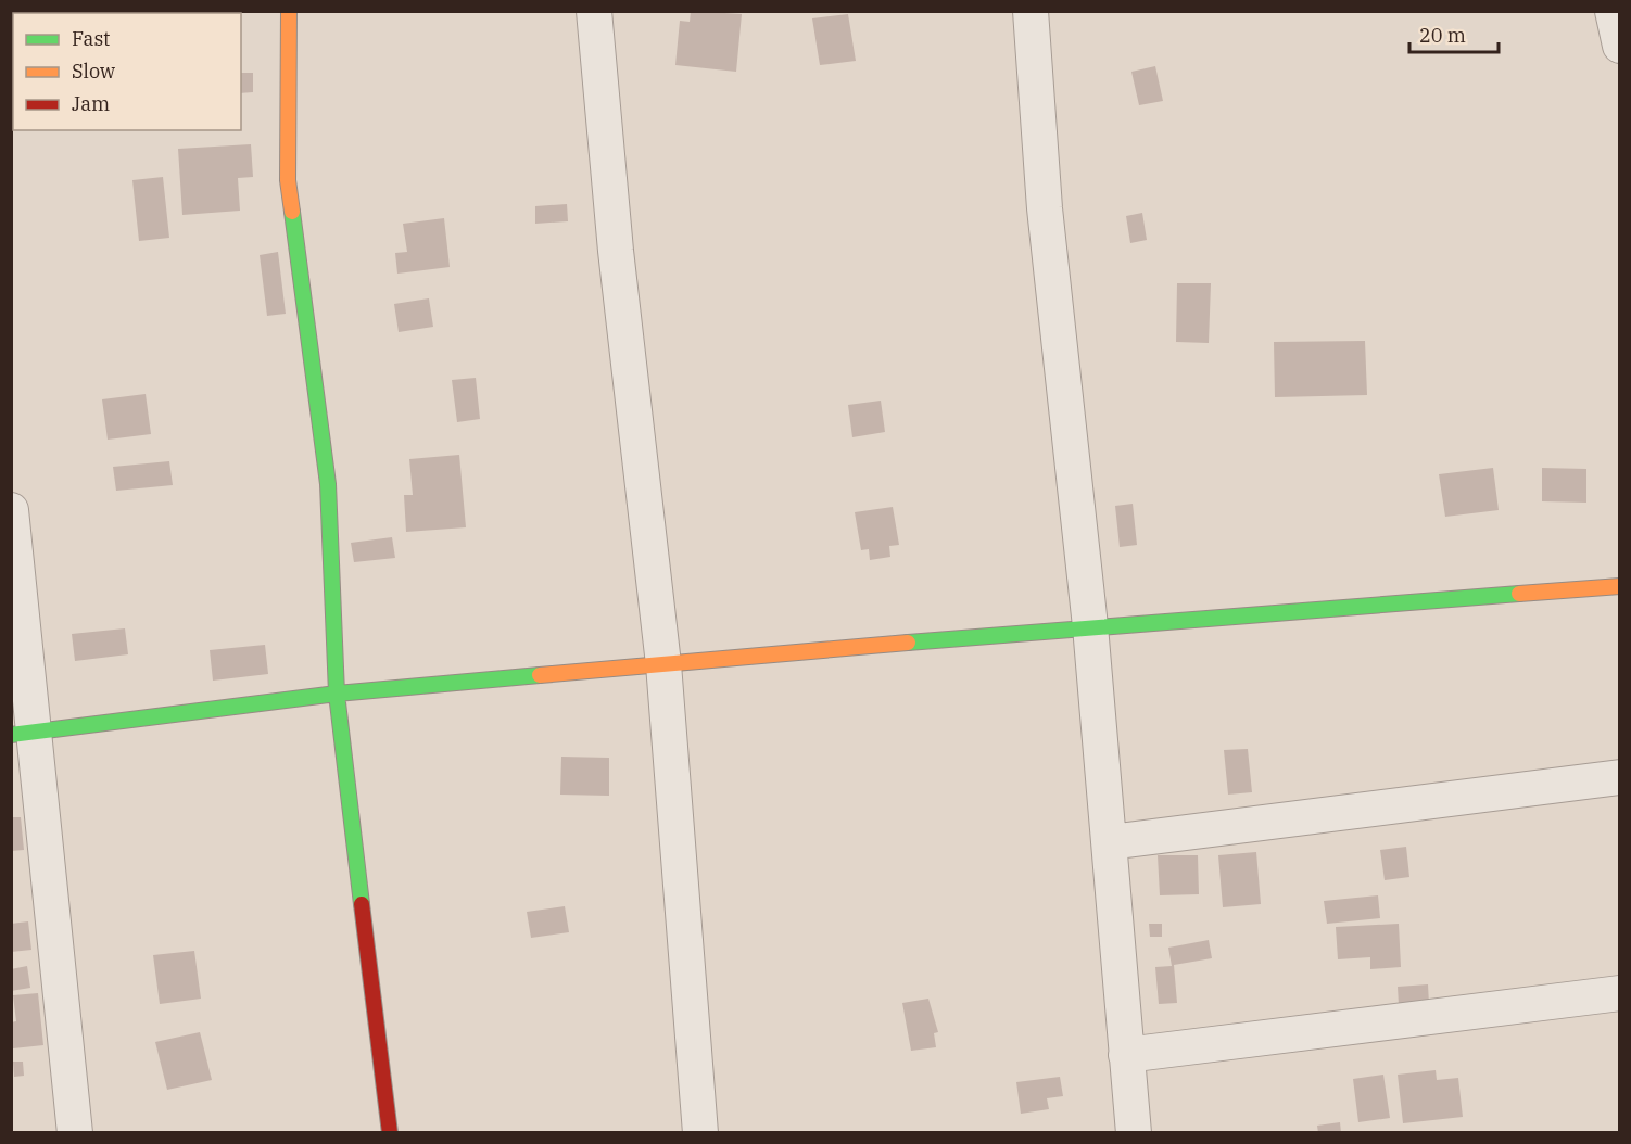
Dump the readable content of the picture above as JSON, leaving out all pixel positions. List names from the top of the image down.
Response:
{
  "legend": ["Fast", "Slow", "Jam"],
  "scale_bar": "20 m"
}
